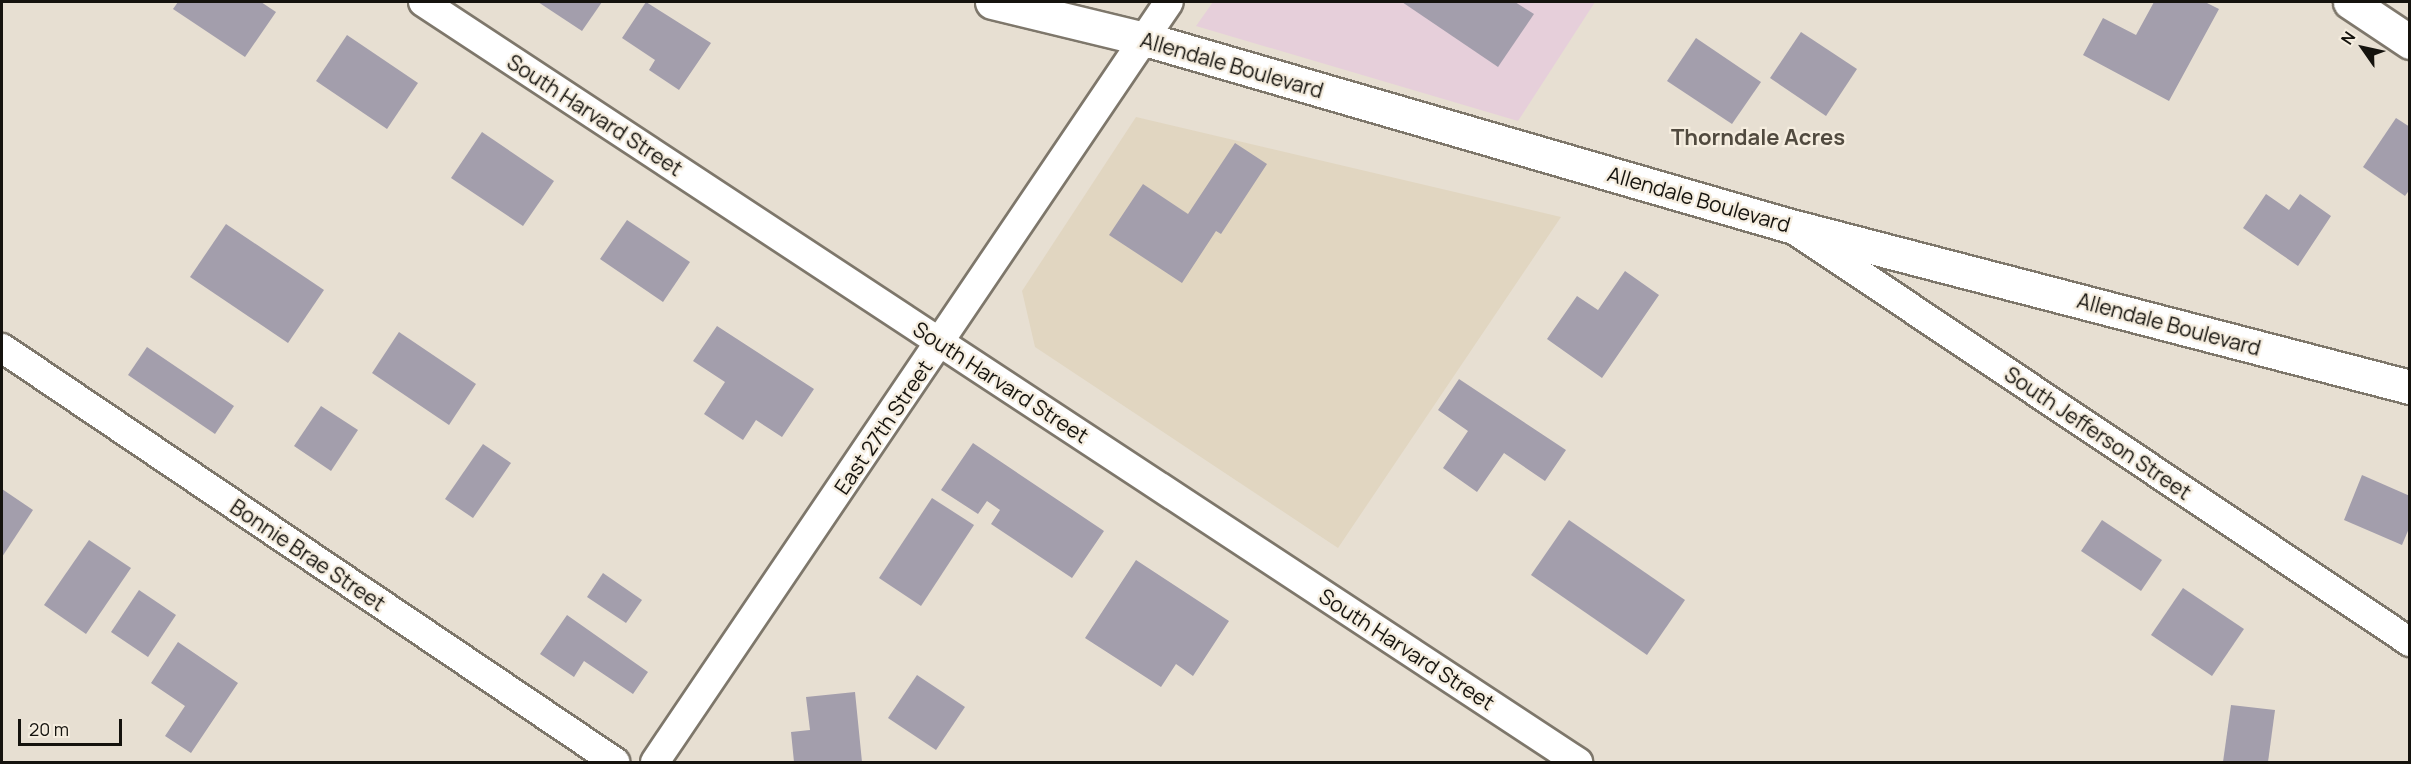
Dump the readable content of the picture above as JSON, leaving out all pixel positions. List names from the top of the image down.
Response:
{
  "streets": {
    "street": [
      "Allendale Boulevard",
      "South Harvard Street",
      "East 27th Street",
      "South Jefferson Street",
      "Bonnie Brae Street"
    ]
  },
  "crossings": [
    ["Allendale Boulevard", "East 27th Street"],
    ["Allendale Boulevard", "South Jefferson Street"],
    ["South Harvard Street", "East 27th Street"]
  ],
  "districts": ["Thorndale Acres"],
  "scale_bar": "20 m",
  "north": "top left"
}
